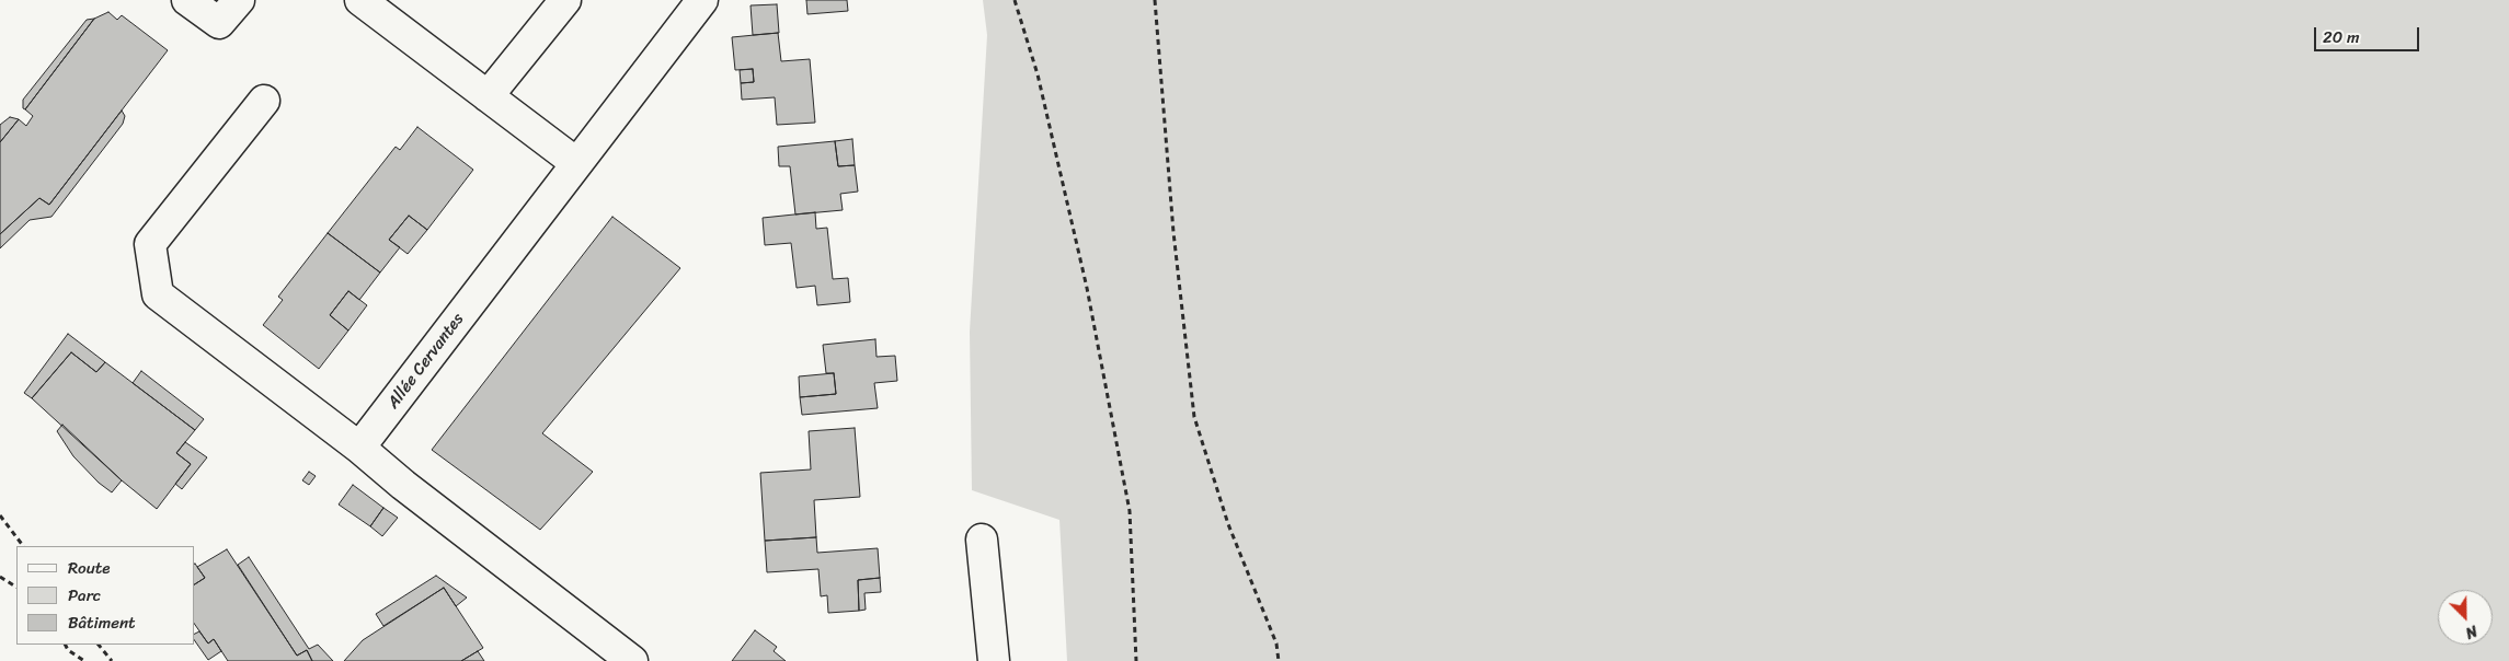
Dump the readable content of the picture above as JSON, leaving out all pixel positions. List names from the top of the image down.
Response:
{
  "streets": {
    "street": ["Allée Cervantes"]
  },
  "legend": ["Route", "Parc", "Bâtiment"],
  "scale_bar": "20 m",
  "north": "bottom right"
}
